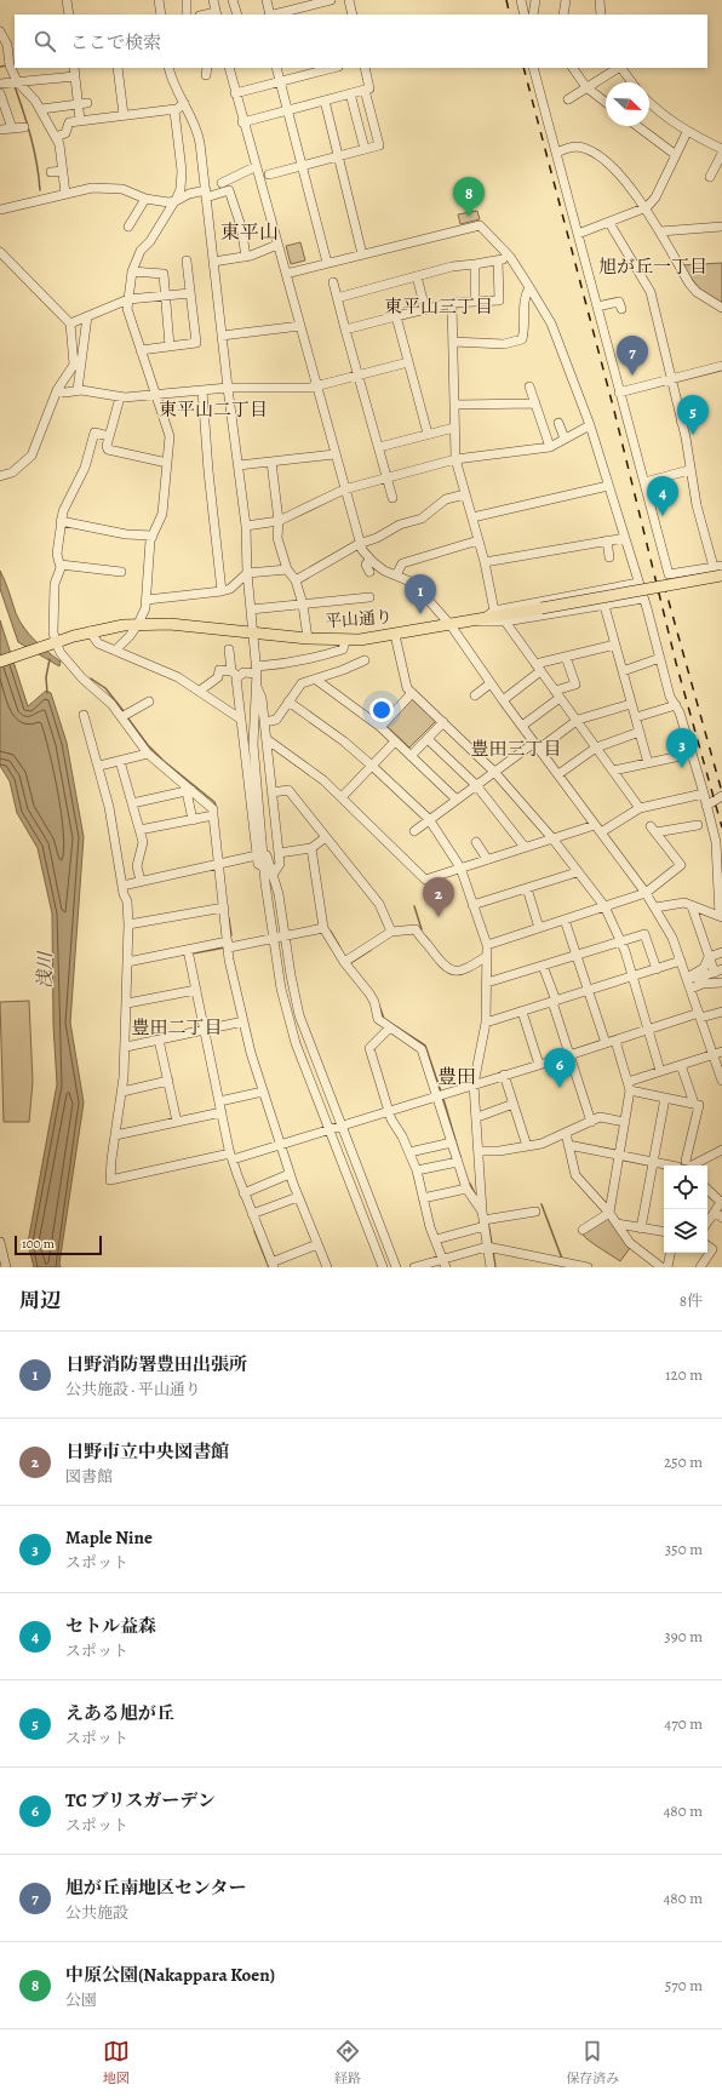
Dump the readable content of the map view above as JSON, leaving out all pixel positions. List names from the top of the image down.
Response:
{
  "streets": {
    "main road": ["平山通り"]
  },
  "districts": [
    "東平山",
    "旭が丘一丁目",
    "東平山三丁目",
    "東平山二丁目",
    "豊田三丁目",
    "豊田二丁目",
    "豊田"
  ],
  "water": ["浅川"],
  "scale_bar": "100 m",
  "north": "bottom right",
  "page": {
    "search": "ここで検索",
    "pins": [
      "8",
      "7",
      "5",
      "4",
      "1",
      "3",
      "2",
      "6"
    ],
    "scale": "100 m",
    "heading": ["周辺", "8件"],
    "list": [
      {
        "mark": "1",
        "name": "日野消防署豊田出張所",
        "note": "公共施設 · 平山通り",
        "value": "120 m"
      },
      {
        "mark": "2",
        "name": "日野市立中央図書館",
        "note": "図書館",
        "value": "250 m"
      },
      {
        "mark": "3",
        "name": "Maple Nine",
        "note": "スポット",
        "value": "350 m"
      },
      {
        "mark": "4",
        "name": "セトル益森",
        "note": "スポット",
        "value": "390 m"
      },
      {
        "mark": "5",
        "name": "えある旭が丘",
        "note": "スポット",
        "value": "470 m"
      },
      {
        "mark": "6",
        "name": "TC ブリスガーデン",
        "note": "スポット",
        "value": "480 m"
      },
      {
        "mark": "7",
        "name": "旭が丘南地区センター",
        "note": "公共施設",
        "value": "480 m"
      },
      {
        "mark": "8",
        "name": "中原公園(Nakappara Koen)",
        "note": "公園",
        "value": "570 m"
      }
    ],
    "nav": ["地図", "経路", "保存済み"]
  }
}
